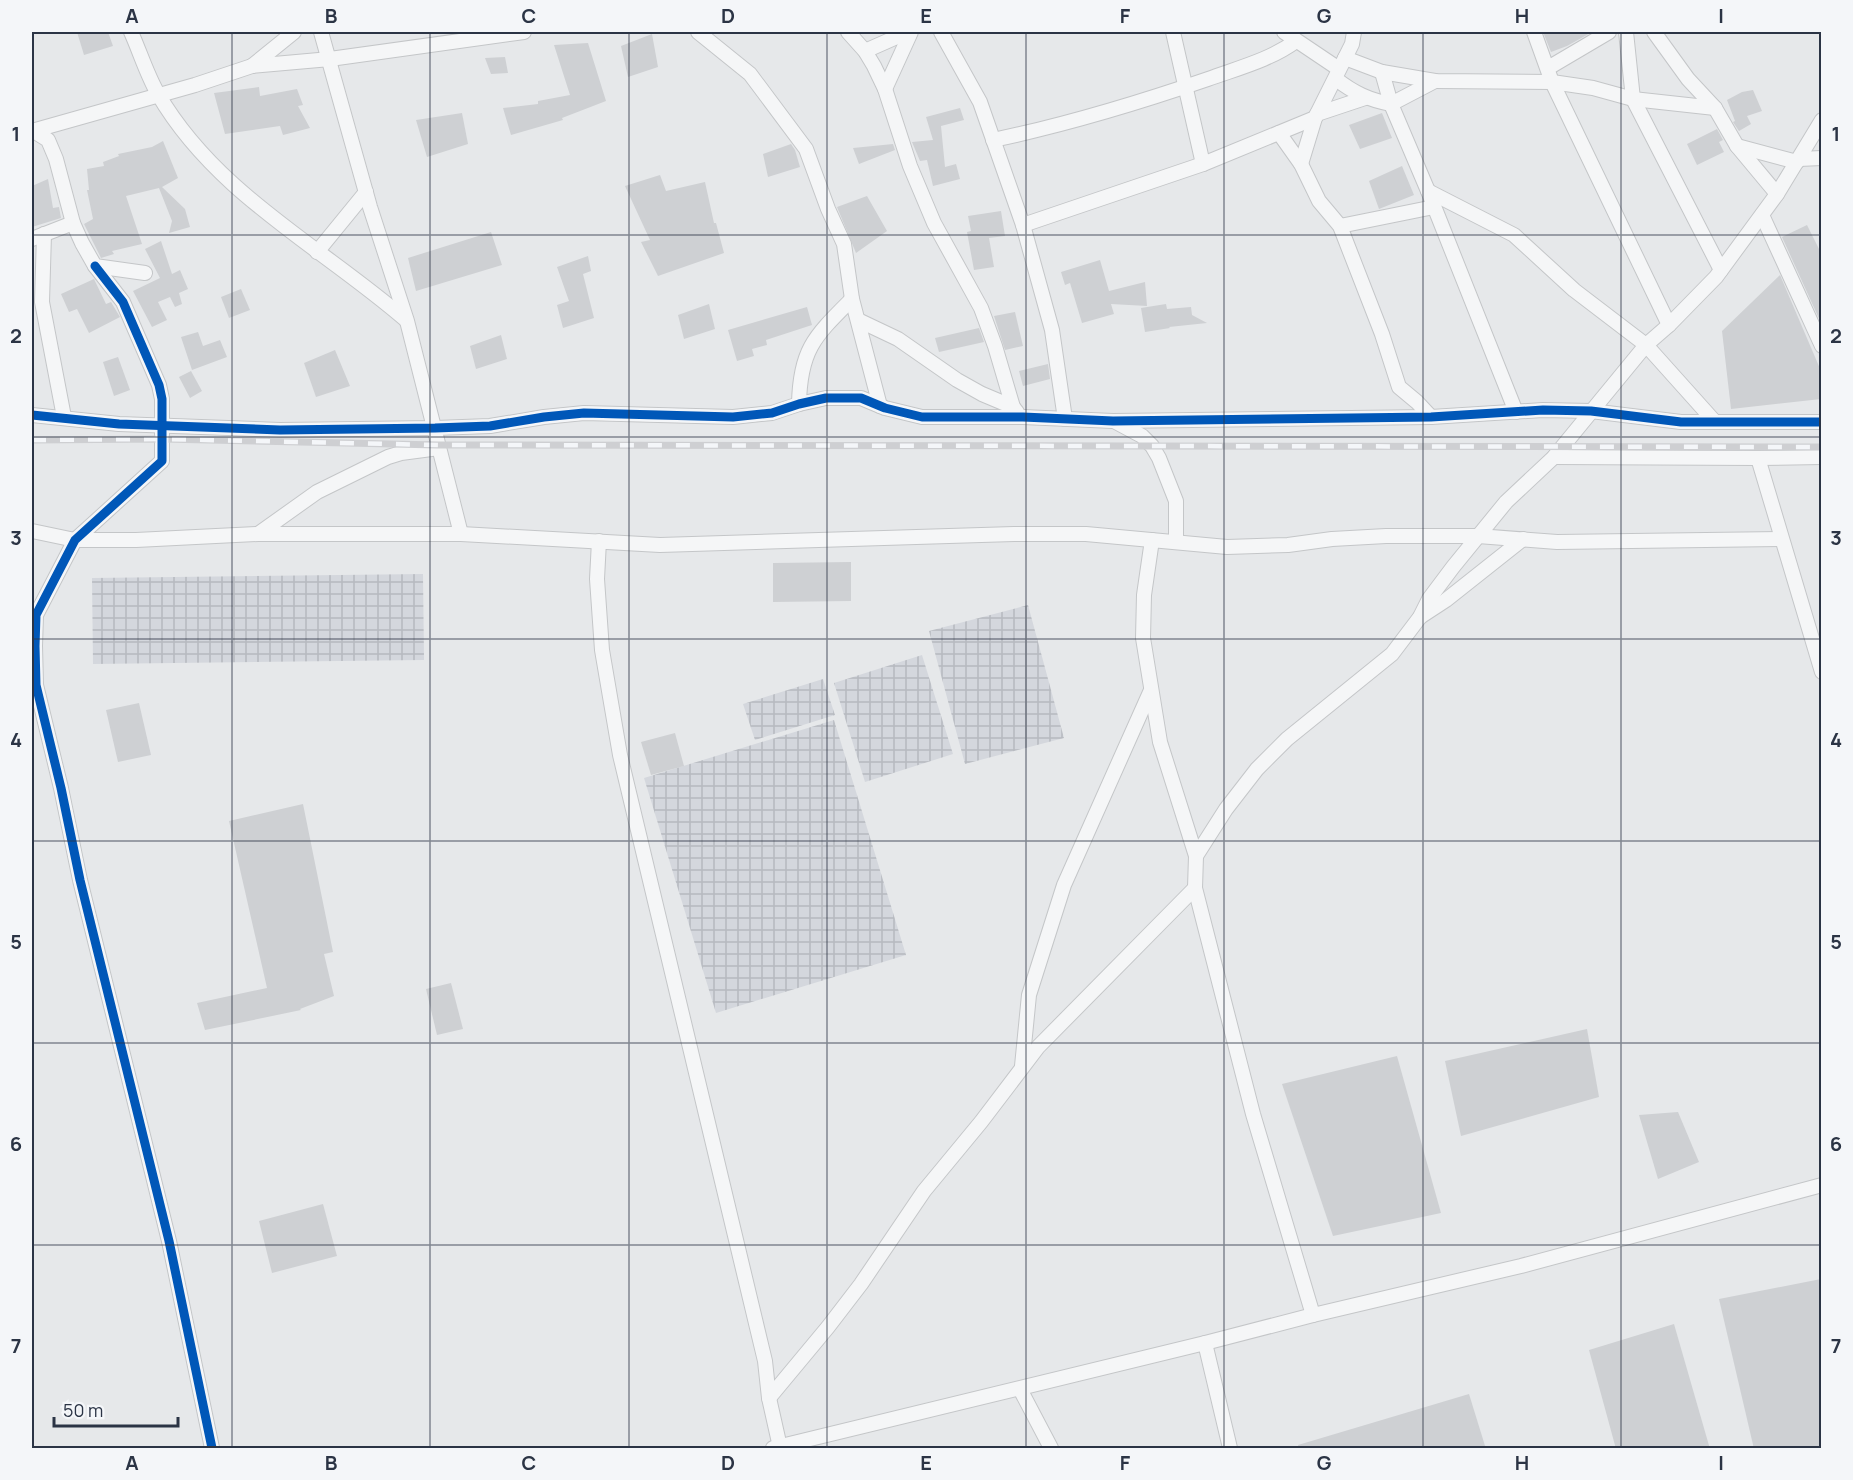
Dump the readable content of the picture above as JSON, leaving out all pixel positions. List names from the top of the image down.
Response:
{
  "scale_bar": "50 m",
  "grid": {
    "columns": [
      "A",
      "B",
      "C",
      "D",
      "E",
      "F",
      "G",
      "H",
      "I"
    ],
    "rows": [
      "1",
      "2",
      "3",
      "4",
      "5",
      "6",
      "7"
    ]
  }
}
